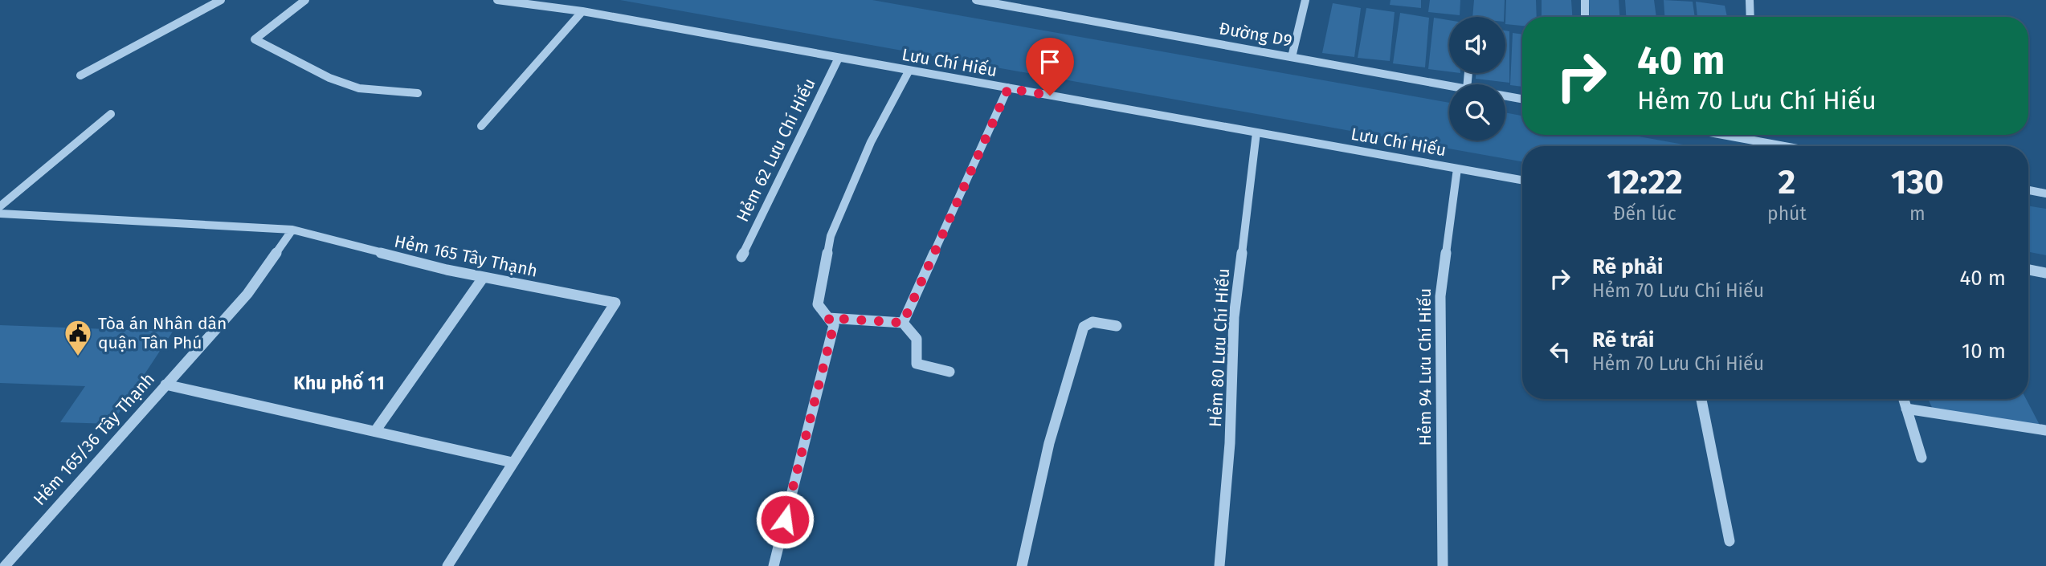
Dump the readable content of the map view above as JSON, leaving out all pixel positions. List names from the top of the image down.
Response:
{
  "streets": {
    "street": [
      "Đường D9",
      "Lưu Chí Hiếu",
      "Hẻm 62 Lưu Chí Hiếu",
      "Hẻm 165 Tây Thạnh",
      "Hẻm 80 Lưu Chí Hiếu",
      "Hẻm 94 Lưu Chí Hiếu",
      "Hẻm 165/36 Tây Thạnh"
    ]
  },
  "crossings": [
    ["Lưu Chí Hiếu", "Hẻm 62 Lưu Chí Hiếu"],
    ["Lưu Chí Hiếu", "Hẻm 80 Lưu Chí Hiếu"],
    ["Lưu Chí Hiếu", "Hẻm 94 Lưu Chí Hiếu"],
    ["Hẻm 165 Tây Thạnh", "Hẻm 165/36 Tây Thạnh"]
  ],
  "districts": ["Khu phố 11"],
  "places": {
    "public building": ["Tòa án Nhân dân quận Tân Phú"]
  },
  "page": {
    "turn": ["40 m", "Hẻm 70 Lưu Chí Hiếu"],
    "eta": [
      "12:22",
      "Đến lúc",
      "2",
      "phút",
      "130",
      "m"
    ],
    "list": [
      {
        "name": "Rẽ phải",
        "note": "Hẻm 70 Lưu Chí Hiếu",
        "value": "40 m"
      },
      {
        "name": "Rẽ trái",
        "note": "Hẻm 70 Lưu Chí Hiếu",
        "value": "10 m"
      }
    ]
  }
}
